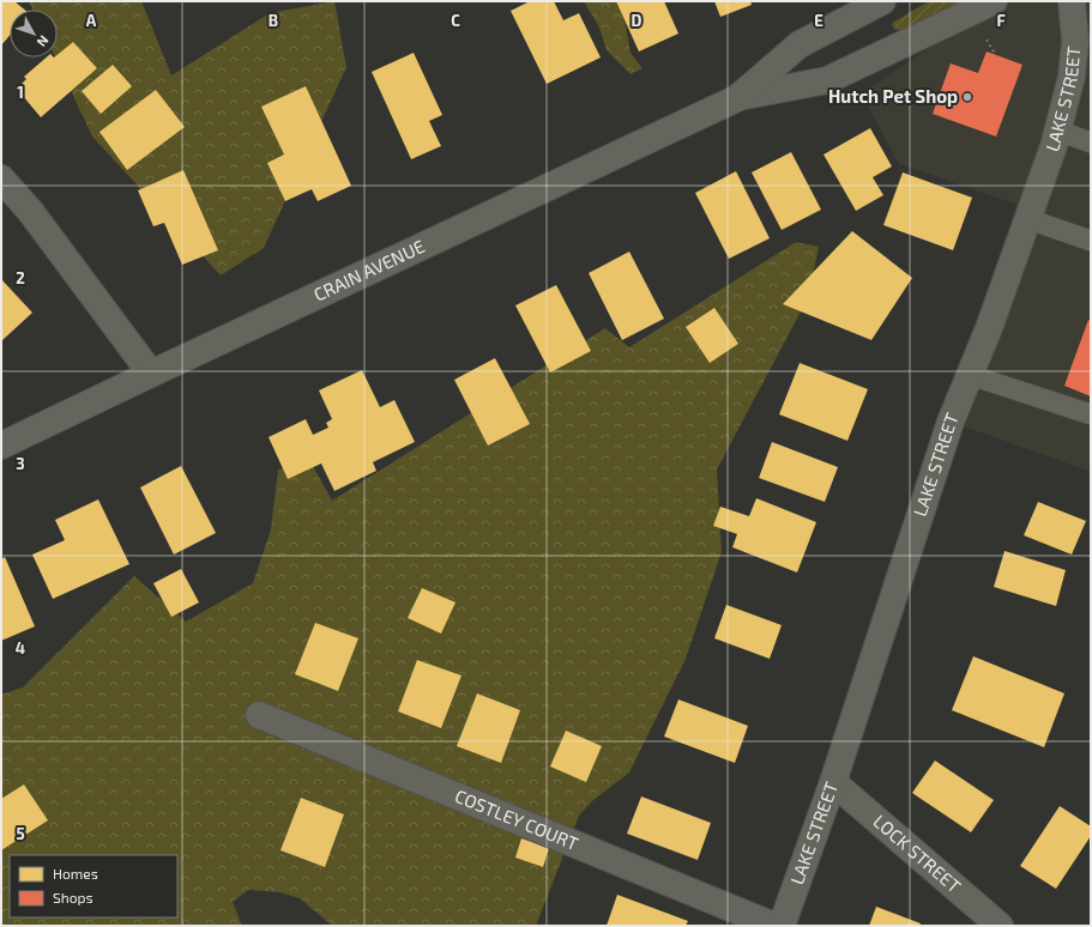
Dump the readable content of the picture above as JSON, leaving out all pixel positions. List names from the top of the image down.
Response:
{
  "streets": {
    "street": [
      "LAKE STREET",
      "CRAIN AVENUE",
      "COSTLEY COURT",
      "LOCK STREET"
    ]
  },
  "crossings": [
    ["LAKE STREET", "LOCK STREET"]
  ],
  "places": ["Hutch Pet Shop"],
  "legend": ["Homes", "Shops"],
  "north": "bottom right",
  "grid": {
    "columns": [
      "A",
      "B",
      "C",
      "D",
      "E",
      "F"
    ],
    "rows": [
      "1",
      "2",
      "3",
      "4",
      "5"
    ]
  }
}
